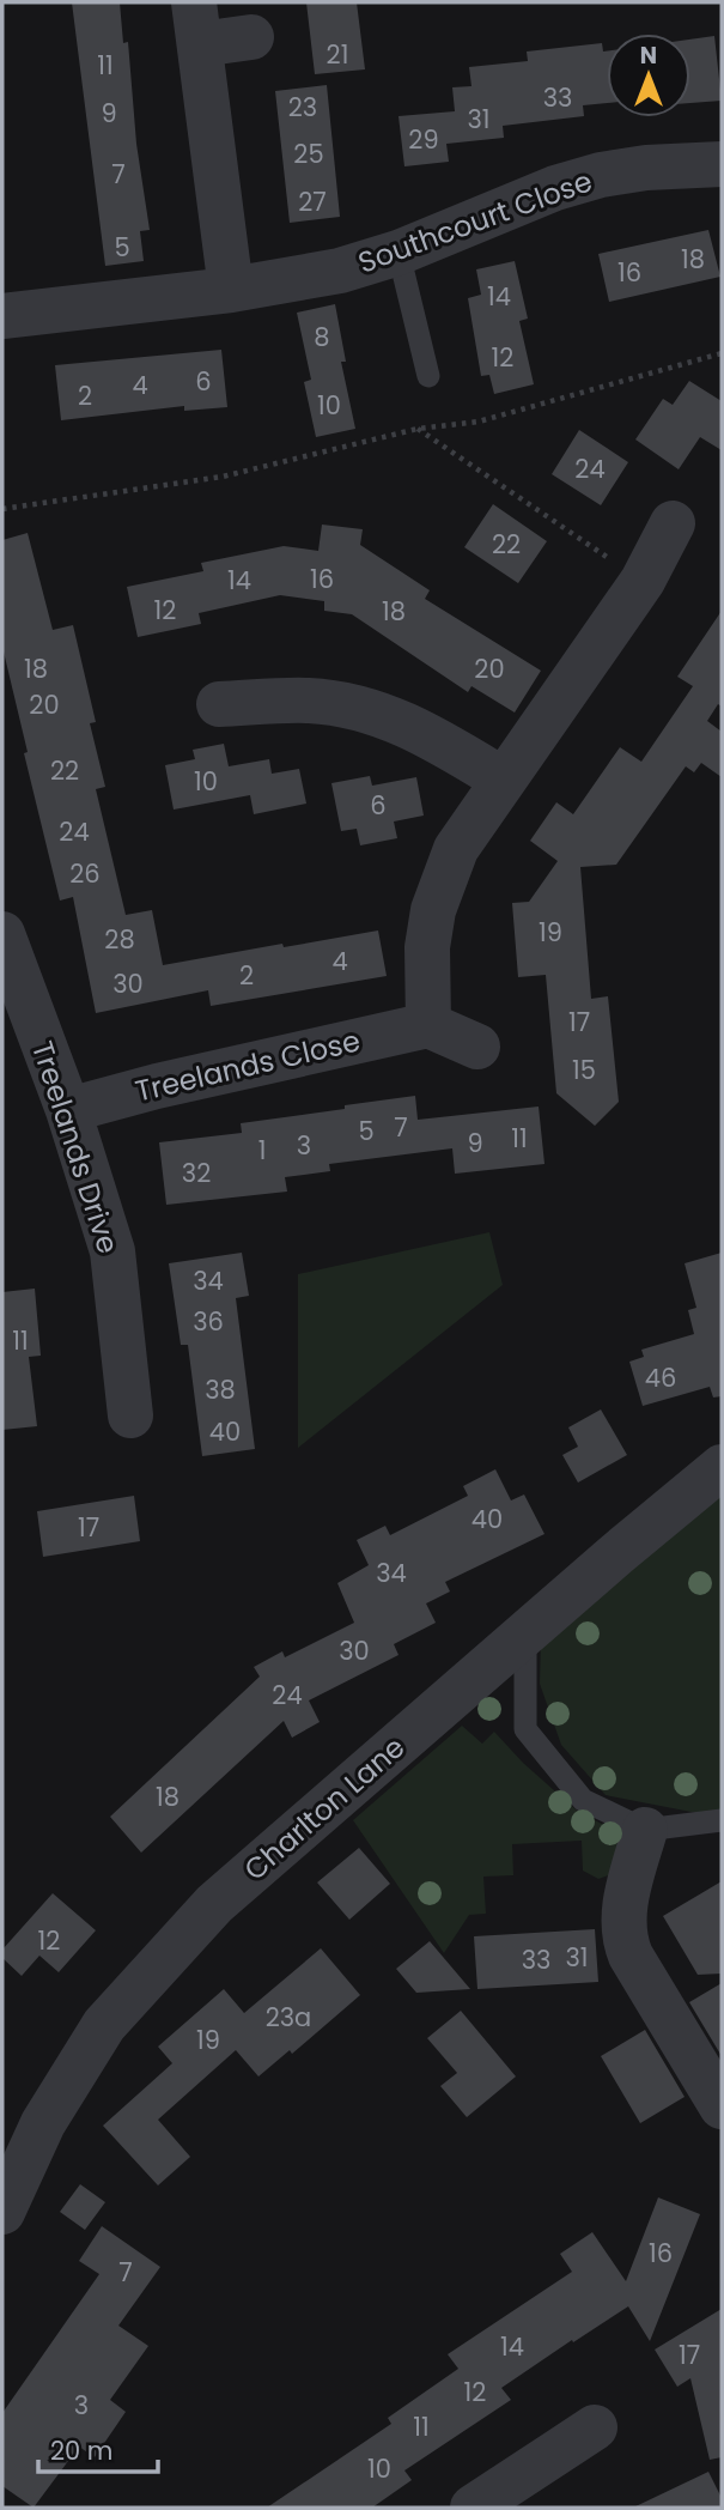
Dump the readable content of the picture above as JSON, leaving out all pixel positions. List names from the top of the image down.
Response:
{
  "streets": {
    "street": [
      "Southcourt Close",
      "Treelands Close",
      "Treelands Drive",
      "Charlton Lane"
    ]
  },
  "crossings": [
    ["Treelands Close", "Treelands Drive"]
  ],
  "house_numbers": [
    "21",
    "11",
    "33",
    "23",
    "9",
    "31",
    "29",
    "25",
    "7",
    "27",
    "5",
    "18",
    "16",
    "14",
    "8",
    "12",
    "6",
    "4",
    "2",
    "10",
    "24",
    "22",
    "16",
    "14",
    "12",
    "18",
    "18",
    "20",
    "20",
    "22",
    "10",
    "6",
    "24",
    "26",
    "19",
    "28",
    "4",
    "2",
    "30",
    "17",
    "15",
    "7",
    "5",
    "11",
    "9",
    "3",
    "1",
    "32",
    "34",
    "36",
    "11",
    "46",
    "38",
    "40",
    "40",
    "17",
    "34",
    "30",
    "24",
    "18",
    "12",
    "31",
    "33",
    "23a",
    "19",
    "16",
    "7",
    "14",
    "17",
    "12",
    "3",
    "11",
    "10"
  ],
  "scale_bar": "20 m",
  "north": "top"
}
